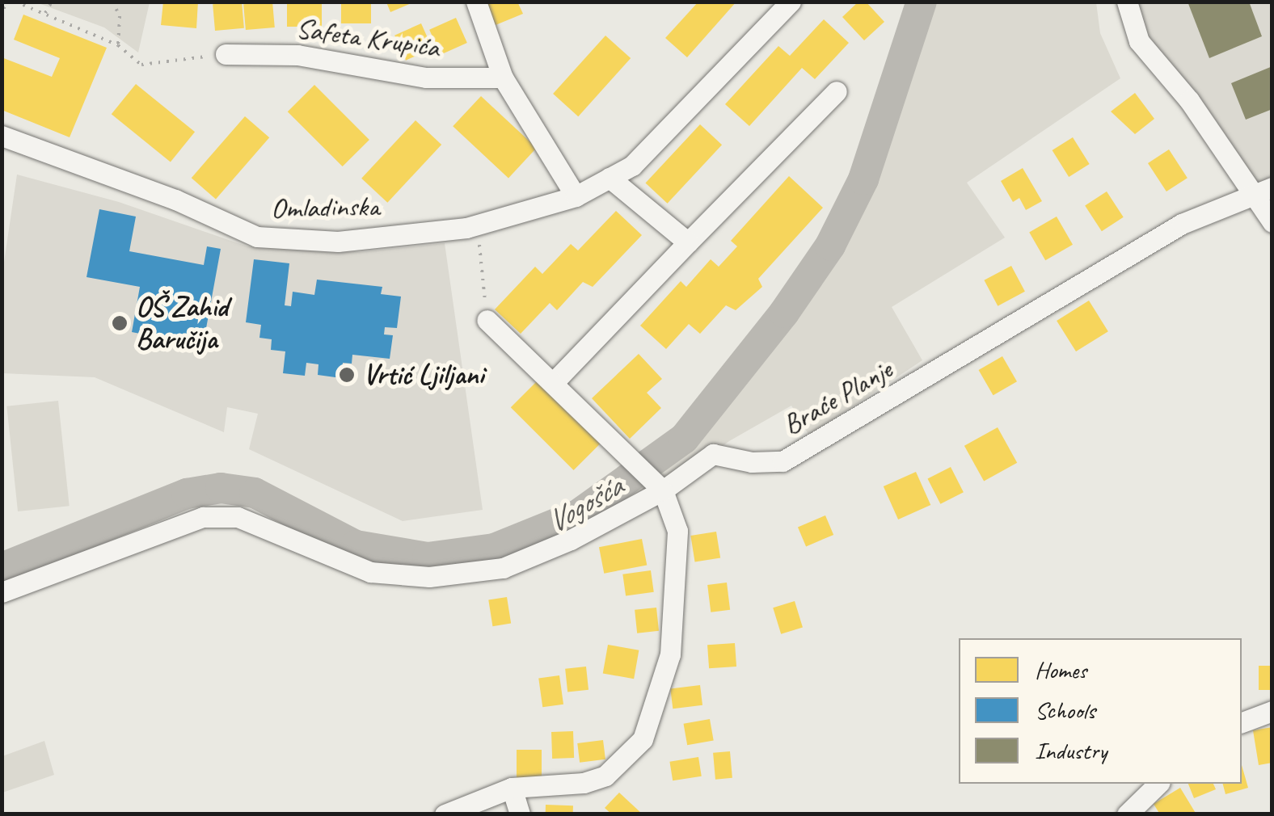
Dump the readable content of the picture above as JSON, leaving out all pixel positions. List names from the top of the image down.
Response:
{
  "streets": {
    "street": ["Safeta Krupića", "Omladinska", "Braće Planje"]
  },
  "crossings": [
    ["Safeta Krupića", "Omladinska"]
  ],
  "water": ["Vogošća"],
  "places": ["OŠ Zahid Baručija", "Vrtić Ljiljani"],
  "legend": ["Homes", "Schools", "Industry"]
}
